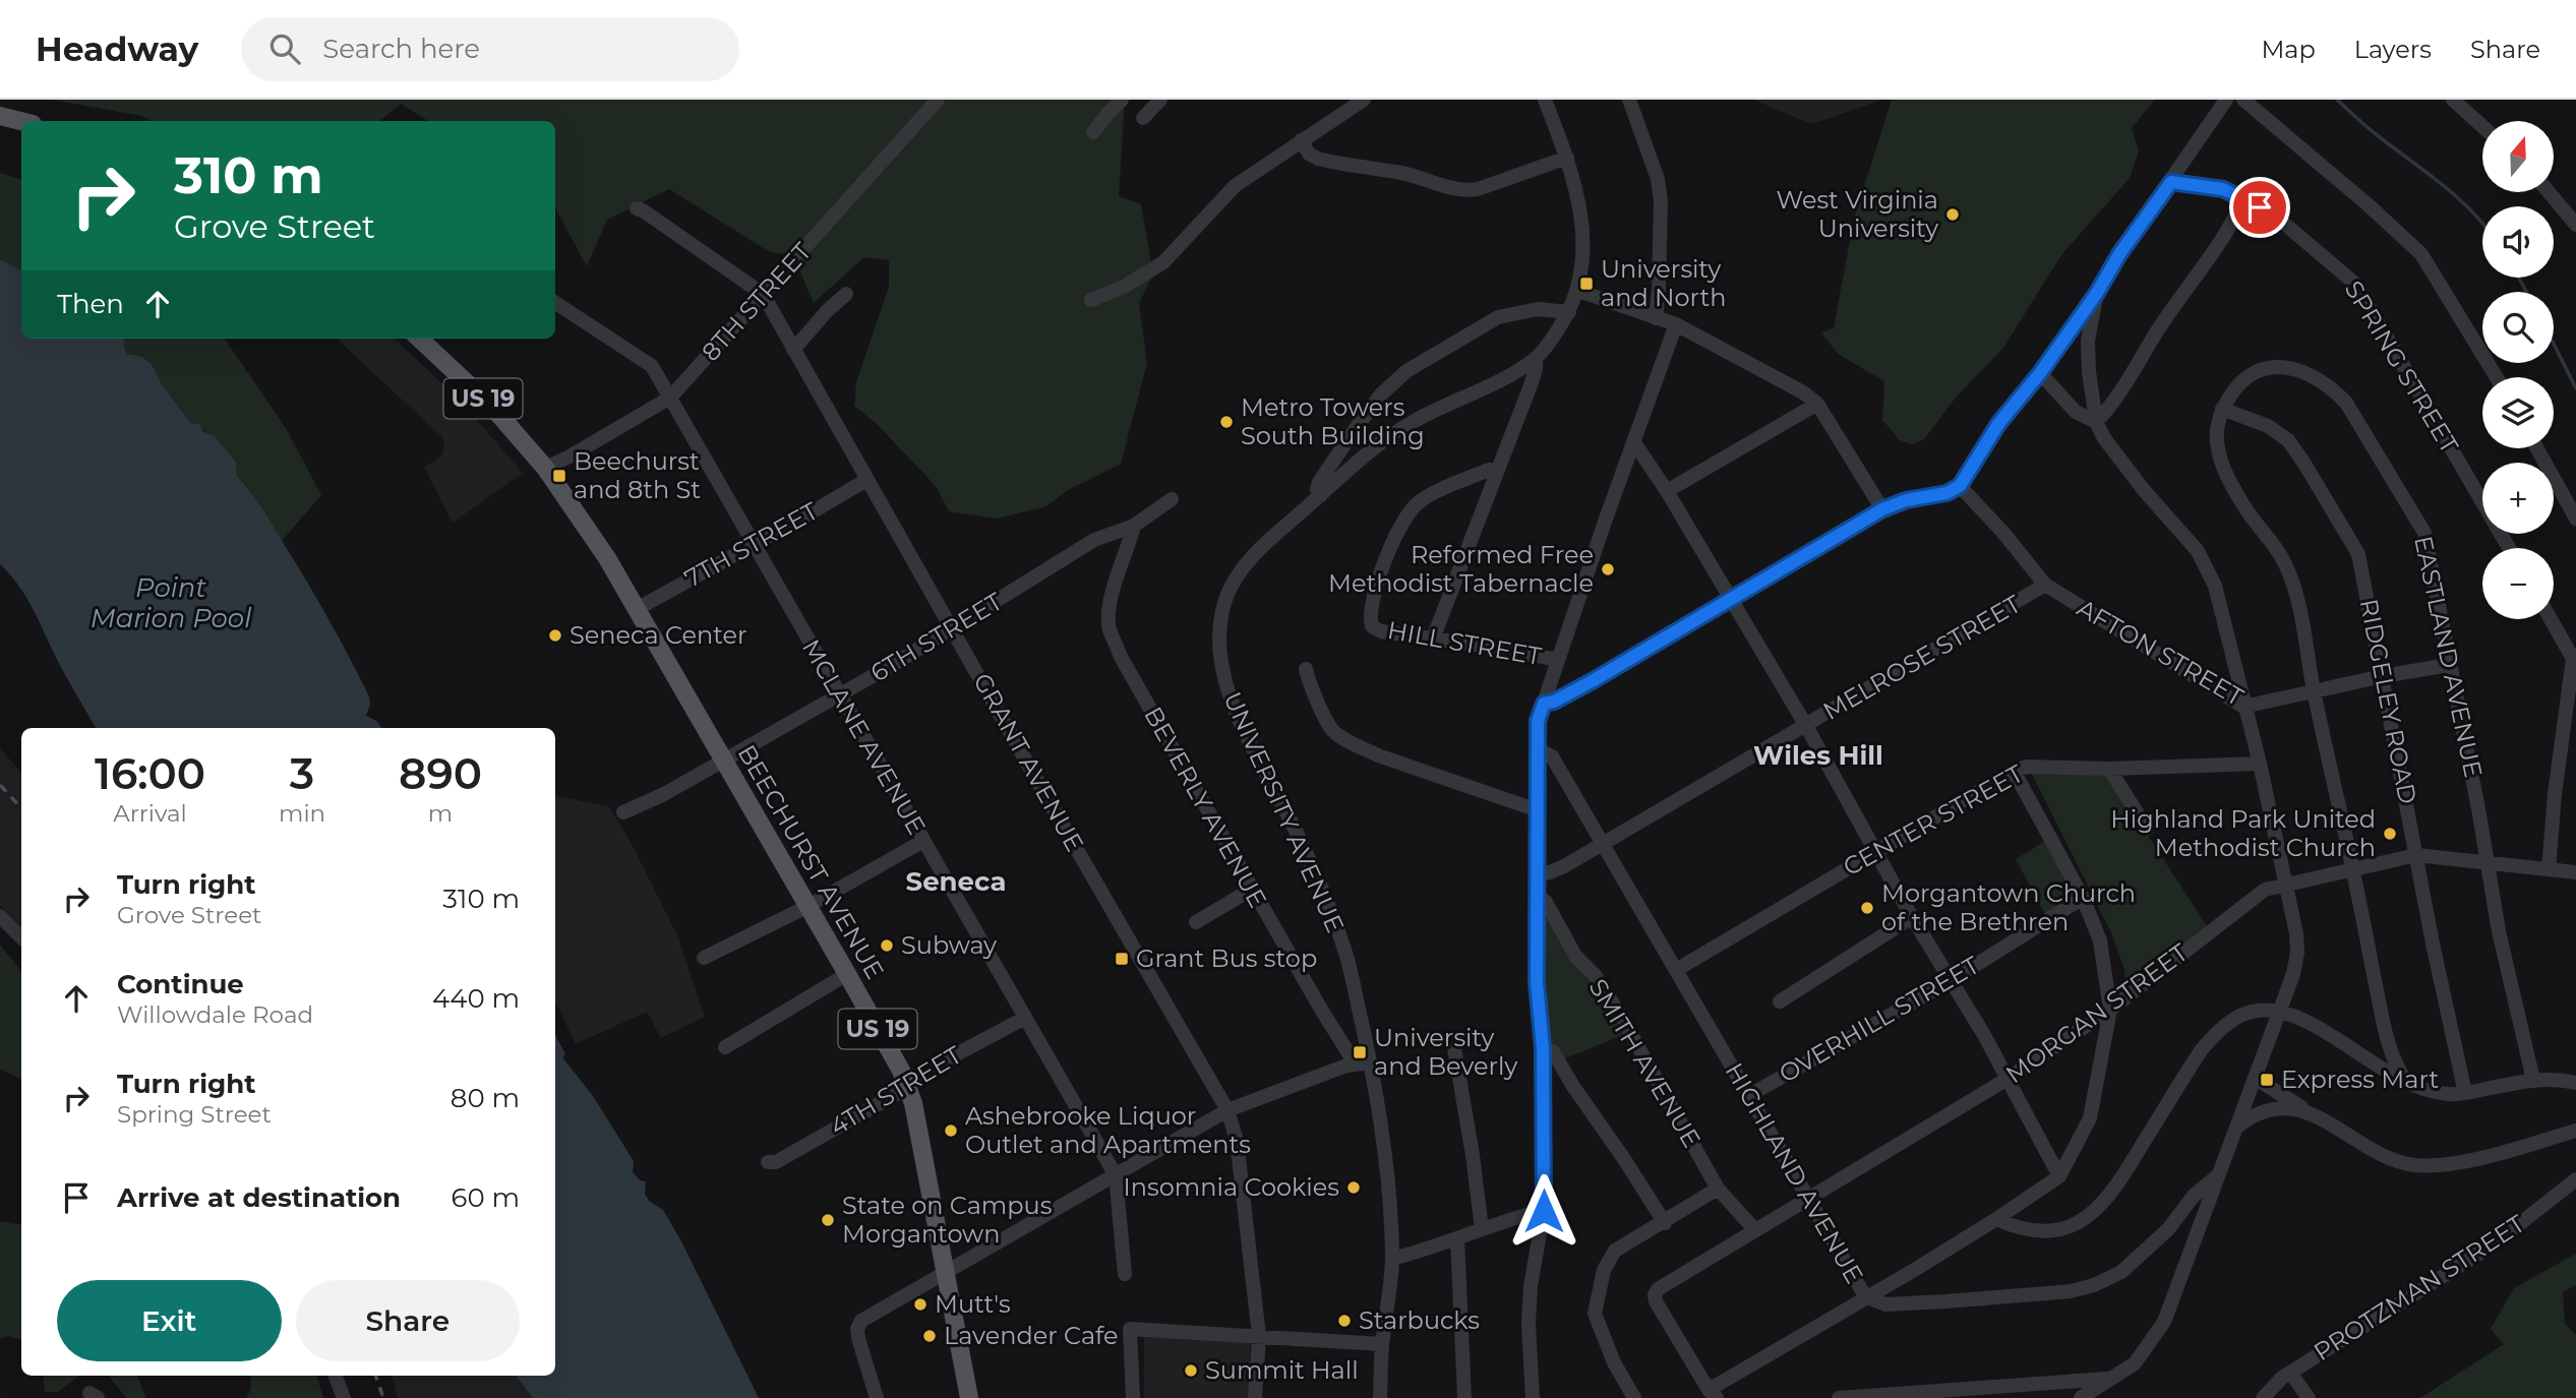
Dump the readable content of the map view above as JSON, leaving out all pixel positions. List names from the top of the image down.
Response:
{
  "streets": {
    "main road": ["US 19", "BEECHURST AVENUE"],
    "street": [
      "8TH STREET",
      "SPRING STREET",
      "7TH STREET",
      "6TH STREET",
      "HILL STREET",
      "AFTON STREET",
      "EASTLAND AVENUE",
      "MELROSE STREET",
      "RIDGELEY ROAD",
      "MCLANE AVENUE",
      "GRANT AVENUE",
      "BEVERLY AVENUE",
      "UNIVERSITY AVENUE",
      "CENTER STREET",
      "MORGAN STREET",
      "OVERHILL STREET",
      "SMITH AVENUE",
      "4TH STREET",
      "HIGHLAND AVENUE",
      "PROTZMAN STREET"
    ]
  },
  "crossings": [
    ["8TH STREET", "US 19"],
    ["8TH STREET", "MCLANE AVENUE"],
    ["8TH STREET", "GRANT AVENUE"],
    ["8TH STREET", "BEECHURST AVENUE"],
    ["US 19", "BEECHURST AVENUE"],
    ["7TH STREET", "MCLANE AVENUE"],
    ["7TH STREET", "GRANT AVENUE"],
    ["7TH STREET", "BEECHURST AVENUE"],
    ["6TH STREET", "MCLANE AVENUE"],
    ["6TH STREET", "GRANT AVENUE"],
    ["6TH STREET", "BEVERLY AVENUE"],
    ["6TH STREET", "BEECHURST AVENUE"],
    ["AFTON STREET", "EASTLAND AVENUE"],
    ["AFTON STREET", "MELROSE STREET"],
    ["AFTON STREET", "RIDGELEY ROAD"],
    ["EASTLAND AVENUE", "RIDGELEY ROAD"],
    ["EASTLAND AVENUE", "MORGAN STREET"],
    ["MELROSE STREET", "HIGHLAND AVENUE"],
    ["RIDGELEY ROAD", "MORGAN STREET"],
    ["MCLANE AVENUE", "4TH STREET"],
    ["BEVERLY AVENUE", "UNIVERSITY AVENUE"],
    ["CENTER STREET", "HIGHLAND AVENUE"],
    ["BEECHURST AVENUE", "4TH STREET"],
    ["MORGAN STREET", "SMITH AVENUE"],
    ["MORGAN STREET", "HIGHLAND AVENUE"],
    ["OVERHILL STREET", "HIGHLAND AVENUE"]
  ],
  "districts": ["Wiles Hill", "Seneca"],
  "water": ["Point Marion Pool"],
  "places": {
    "other": [
      "West Virginia University",
      "Metro Towers South Building",
      "Reformed Free Methodist Tabernacle",
      "Seneca Center",
      "Highland Park United Methodist Church",
      "Morgantown Church of the Brethren",
      "Subway",
      "Ashebrooke Liquor Outlet and Apartments",
      "Insomnia Cookies",
      "State on Campus Morgantown",
      "Mutt's",
      "Starbucks",
      "Lavender Cafe",
      "Summit Hall"
    ],
    "transit": [
      "University and North",
      "Beechurst and 8th St",
      "Grant Bus stop",
      "University and Beverly",
      "Express Mart"
    ]
  },
  "north": "top",
  "page": {
    "header": "Headway",
    "search": "Search here",
    "nav": ["Map", "Layers", "Share"],
    "map_buttons": ["+", "−"],
    "turn": ["310 m", "Grove Street"],
    "then": "Then",
    "eta": [
      "16:00",
      "Arrival",
      "3",
      "min",
      "890",
      "m"
    ],
    "list": [
      {
        "name": "Turn right",
        "note": "Grove Street",
        "value": "310 m"
      },
      {
        "name": "Continue",
        "note": "Willowdale Road",
        "value": "440 m"
      },
      {
        "name": "Turn right",
        "note": "Spring Street",
        "value": "80 m"
      },
      {
        "name": "Arrive at destination",
        "value": "60 m"
      }
    ],
    "buttons": ["Exit", "Share"]
  }
}
